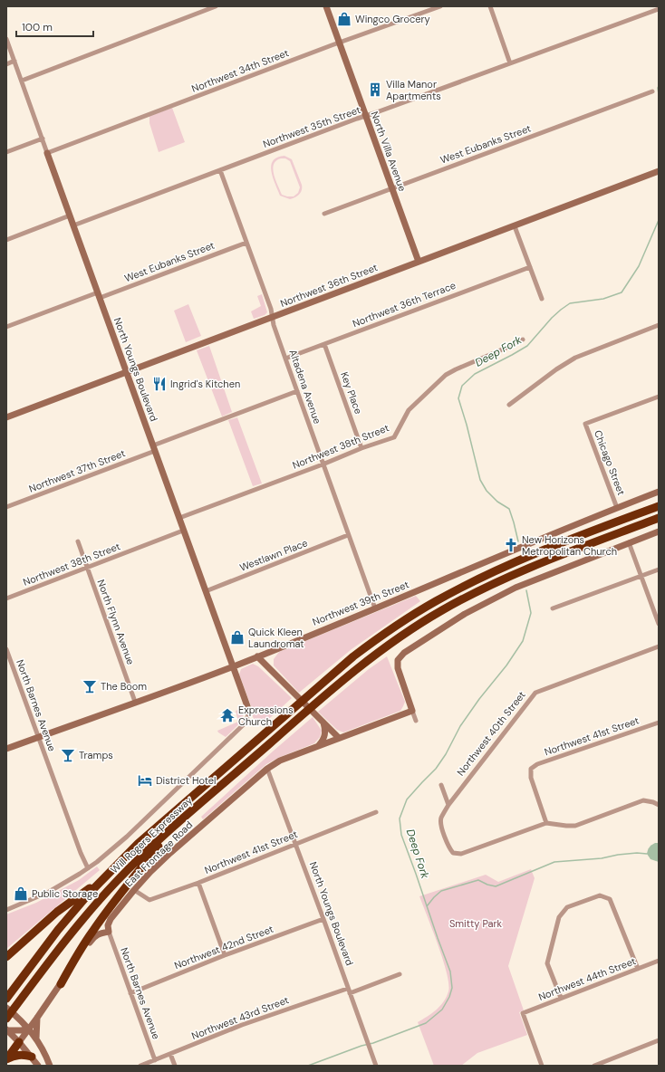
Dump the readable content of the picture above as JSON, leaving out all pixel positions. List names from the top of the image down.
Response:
{
  "streets": {
    "highway": ["Will Rogers Expressway"],
    "main road": [
      "North Villa Avenue",
      "Northwest 36th Street",
      "North Youngs Boulevard",
      "Northwest 39th Street",
      "East Frontage Road"
    ],
    "street": [
      "Northwest 34th Street",
      "Northwest 35th Street",
      "West Eubanks Street",
      "Northwest 36th Terrace",
      "Altadena Avenue",
      "Key Place",
      "Northwest 38th Street",
      "Chicago Street",
      "Northwest 37th Street",
      "Westlawn Place",
      "North Flynn Avenue",
      "North Barnes Avenue",
      "Northwest 40th Street",
      "Northwest 41st Street",
      "Northwest 42nd Street",
      "Northwest 44th Street",
      "Northwest 43rd Street"
    ]
  },
  "crossings": [
    ["Northwest 34th Street", "North Villa Avenue"],
    ["Northwest 34th Street", "North Youngs Boulevard"],
    ["Northwest 35th Street", "North Villa Avenue"],
    ["Northwest 35th Street", "North Youngs Boulevard"],
    ["Northwest 35th Street", "Altadena Avenue"],
    ["West Eubanks Street", "North Villa Avenue"],
    ["West Eubanks Street", "North Youngs Boulevard"],
    ["West Eubanks Street", "Altadena Avenue"],
    ["North Villa Avenue", "Northwest 36th Street"],
    ["Northwest 36th Street", "North Youngs Boulevard"],
    ["Northwest 36th Street", "Altadena Avenue"],
    ["Northwest 36th Terrace", "Altadena Avenue"],
    ["Northwest 36th Terrace", "Key Place"],
    ["North Youngs Boulevard", "Northwest 38th Street"],
    ["North Youngs Boulevard", "Northwest 37th Street"],
    ["North Youngs Boulevard", "Westlawn Place"],
    ["North Youngs Boulevard", "Northwest 39th Street"],
    ["North Youngs Boulevard", "Northwest 41st Street"],
    ["North Youngs Boulevard", "East Frontage Road"],
    ["North Youngs Boulevard", "Northwest 42nd Street"],
    ["North Youngs Boulevard", "Northwest 43rd Street"],
    ["Altadena Avenue", "Northwest 38th Street"],
    ["Altadena Avenue", "Northwest 37th Street"],
    ["Altadena Avenue", "Westlawn Place"],
    ["Altadena Avenue", "Northwest 39th Street"],
    ["Key Place", "Northwest 38th Street"],
    ["Northwest 38th Street", "North Flynn Avenue"],
    ["Chicago Street", "Northwest 39th Street"],
    ["Northwest 39th Street", "North Flynn Avenue"],
    ["Northwest 39th Street", "North Barnes Avenue"],
    ["North Barnes Avenue", "East Frontage Road"],
    ["North Barnes Avenue", "Northwest 42nd Street"],
    ["North Barnes Avenue", "Northwest 43rd Street"],
    ["Northwest 41st Street", "East Frontage Road"]
  ],
  "water": ["Deep Fork"],
  "parks": ["Smitty Park"],
  "places": {
    "shop": ["Wingco Grocery", "Quick Kleen Laundromat", "Public Storage"],
    "building": ["Villa Manor Apartments"],
    "restaurant": ["Ingrid's Kitchen"],
    "church": ["New Horizons Metropolitan Church"],
    "bar": ["The Boom", "Tramps"],
    "temple": ["Expressions Church"],
    "hotel": ["District Hotel"]
  },
  "scale_bar": "100 m"
}
